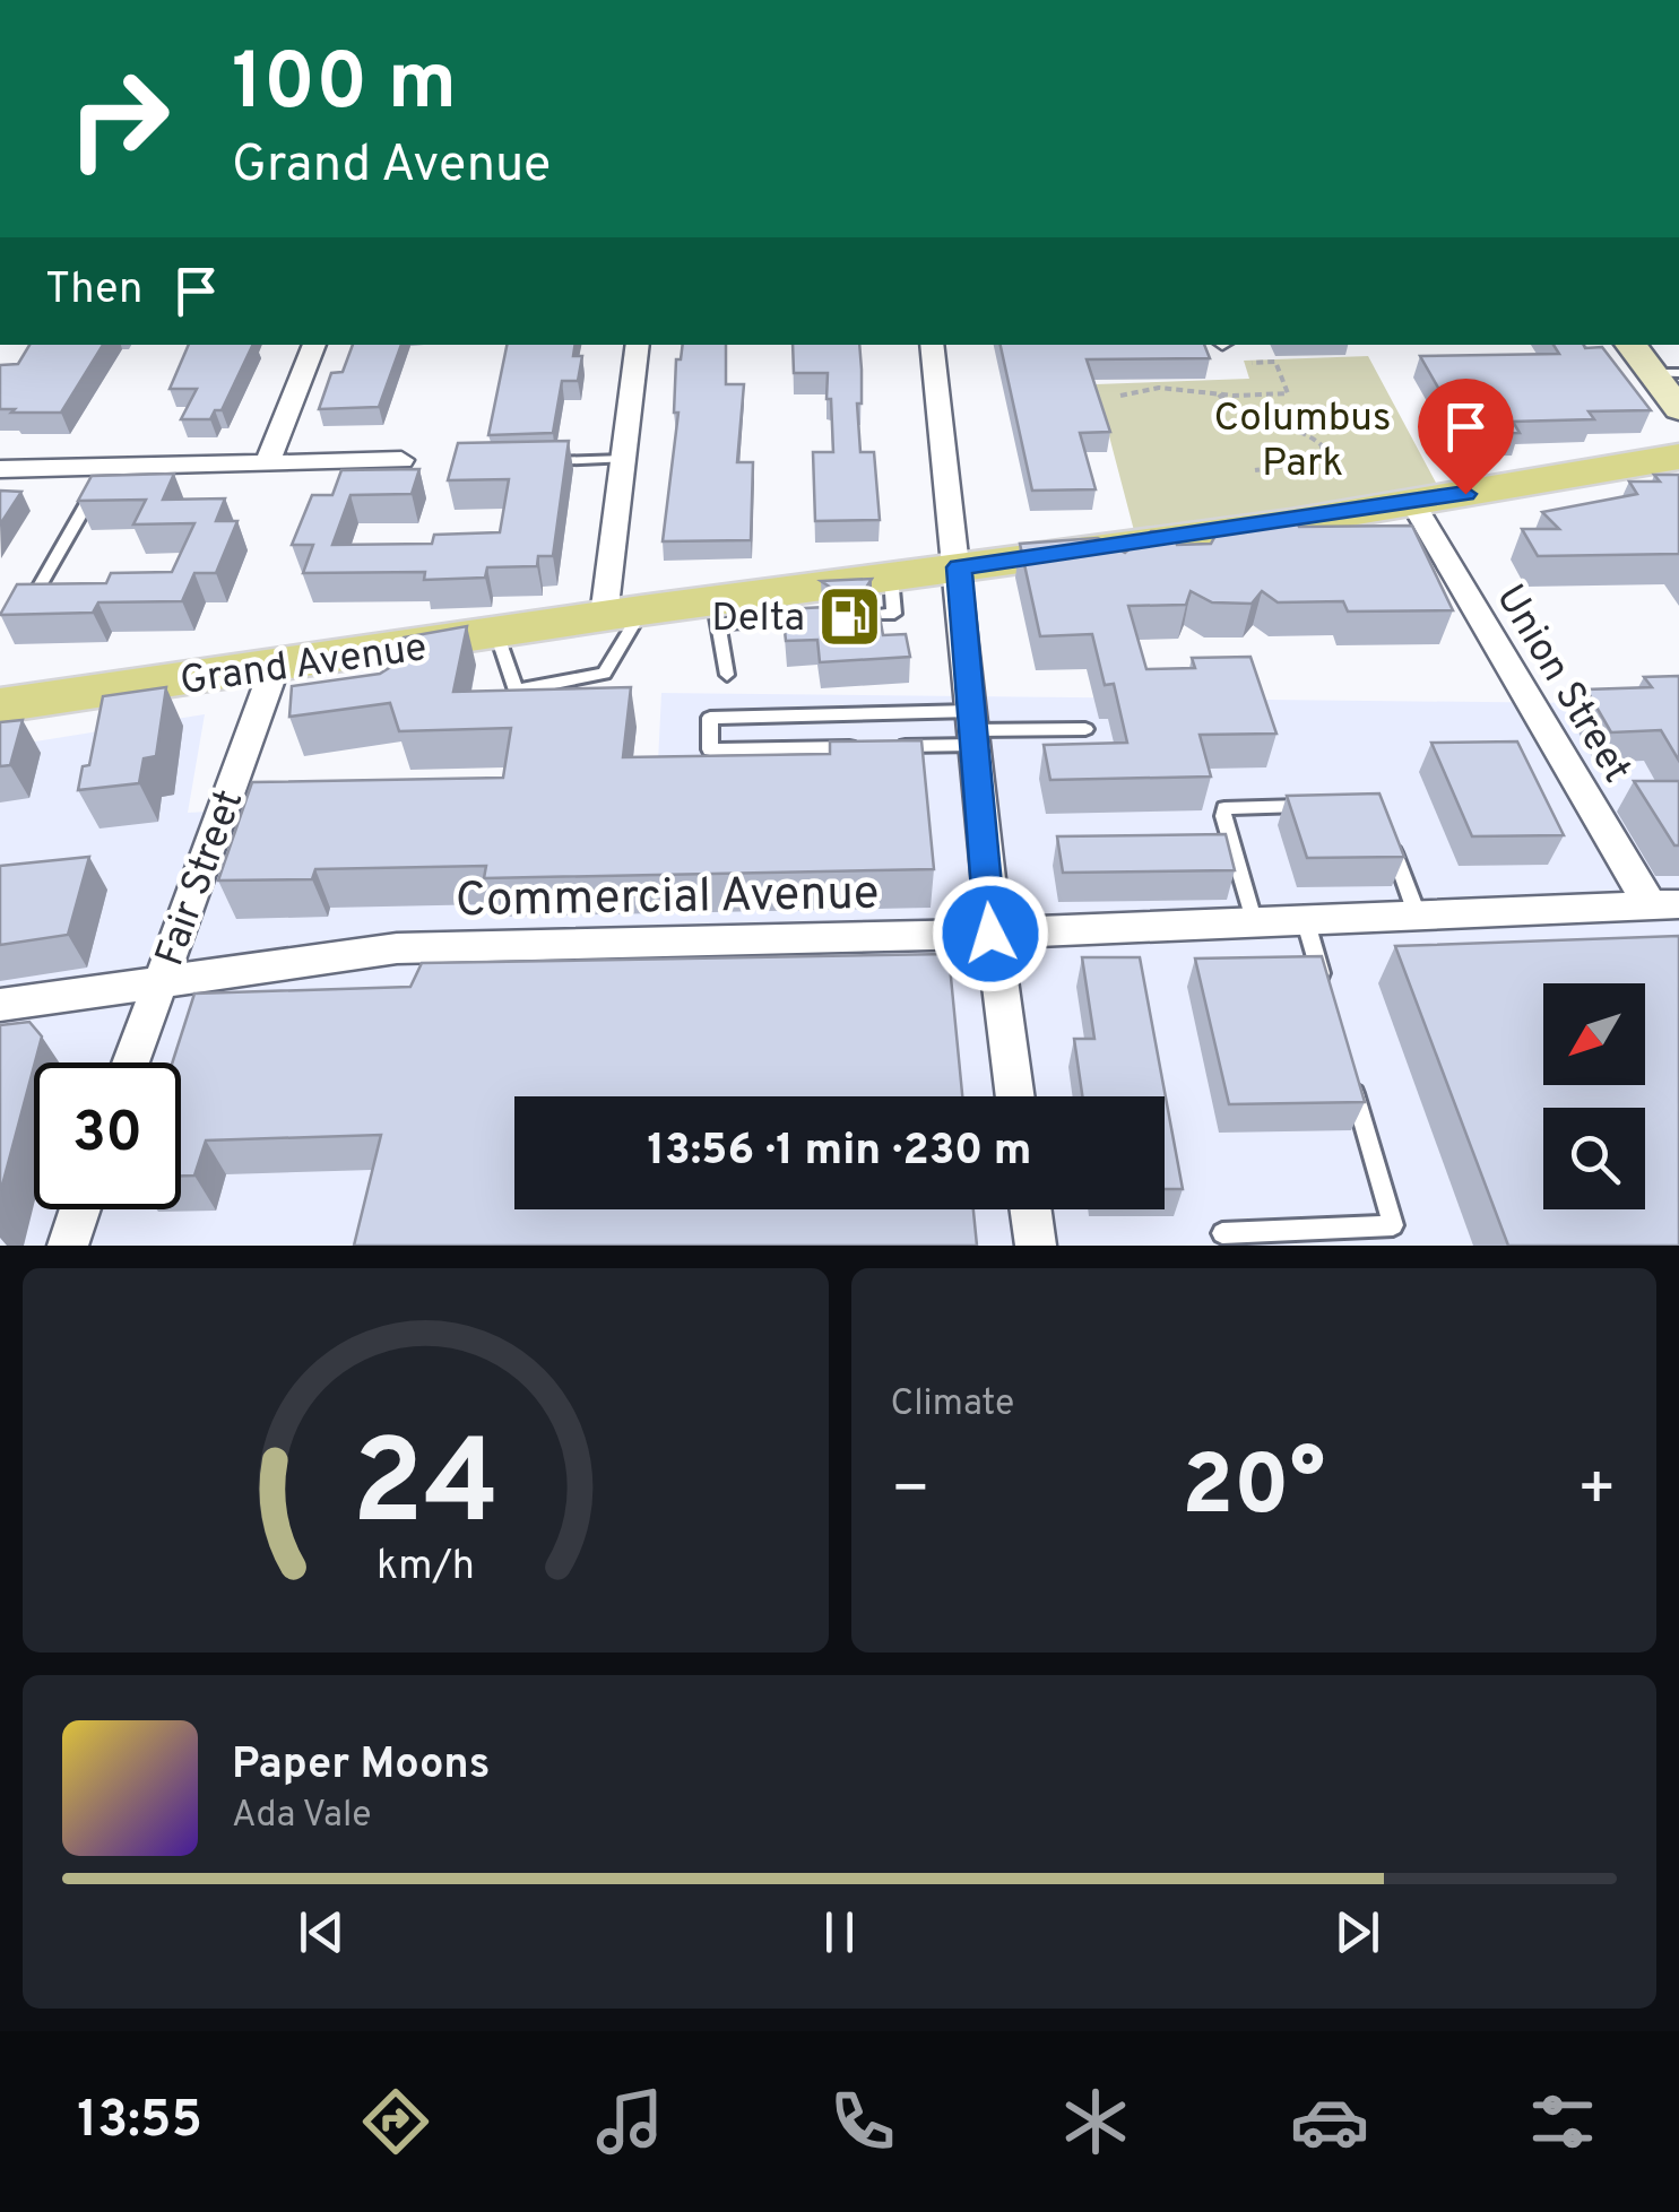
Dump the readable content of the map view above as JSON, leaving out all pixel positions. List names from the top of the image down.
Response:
{
  "streets": {
    "main road": ["Grand Avenue"],
    "street": ["Union Street", "Fair Street", "Commercial Avenue"]
  },
  "crossings": [
    ["Grand Avenue", "Union Street"],
    ["Grand Avenue", "Fair Street"],
    ["Union Street", "Commercial Avenue"],
    ["Fair Street", "Commercial Avenue"]
  ],
  "parks": ["Columbus Park"],
  "places": {
    "fuel station": ["Delta"]
  },
  "north": "bottom left",
  "page": {
    "turn": ["100 m", "Grand Avenue"],
    "then": "Then",
    "limit": "30",
    "trip": "13:56 · 1 min · 230 m",
    "tile": "Climate",
    "heat": ["−", "20°", "+"],
    "song": ["Paper Moons", "Ada Vale"],
    "tabs": "13:55",
    "gauge": ["24", "km/h"]
  }
}
